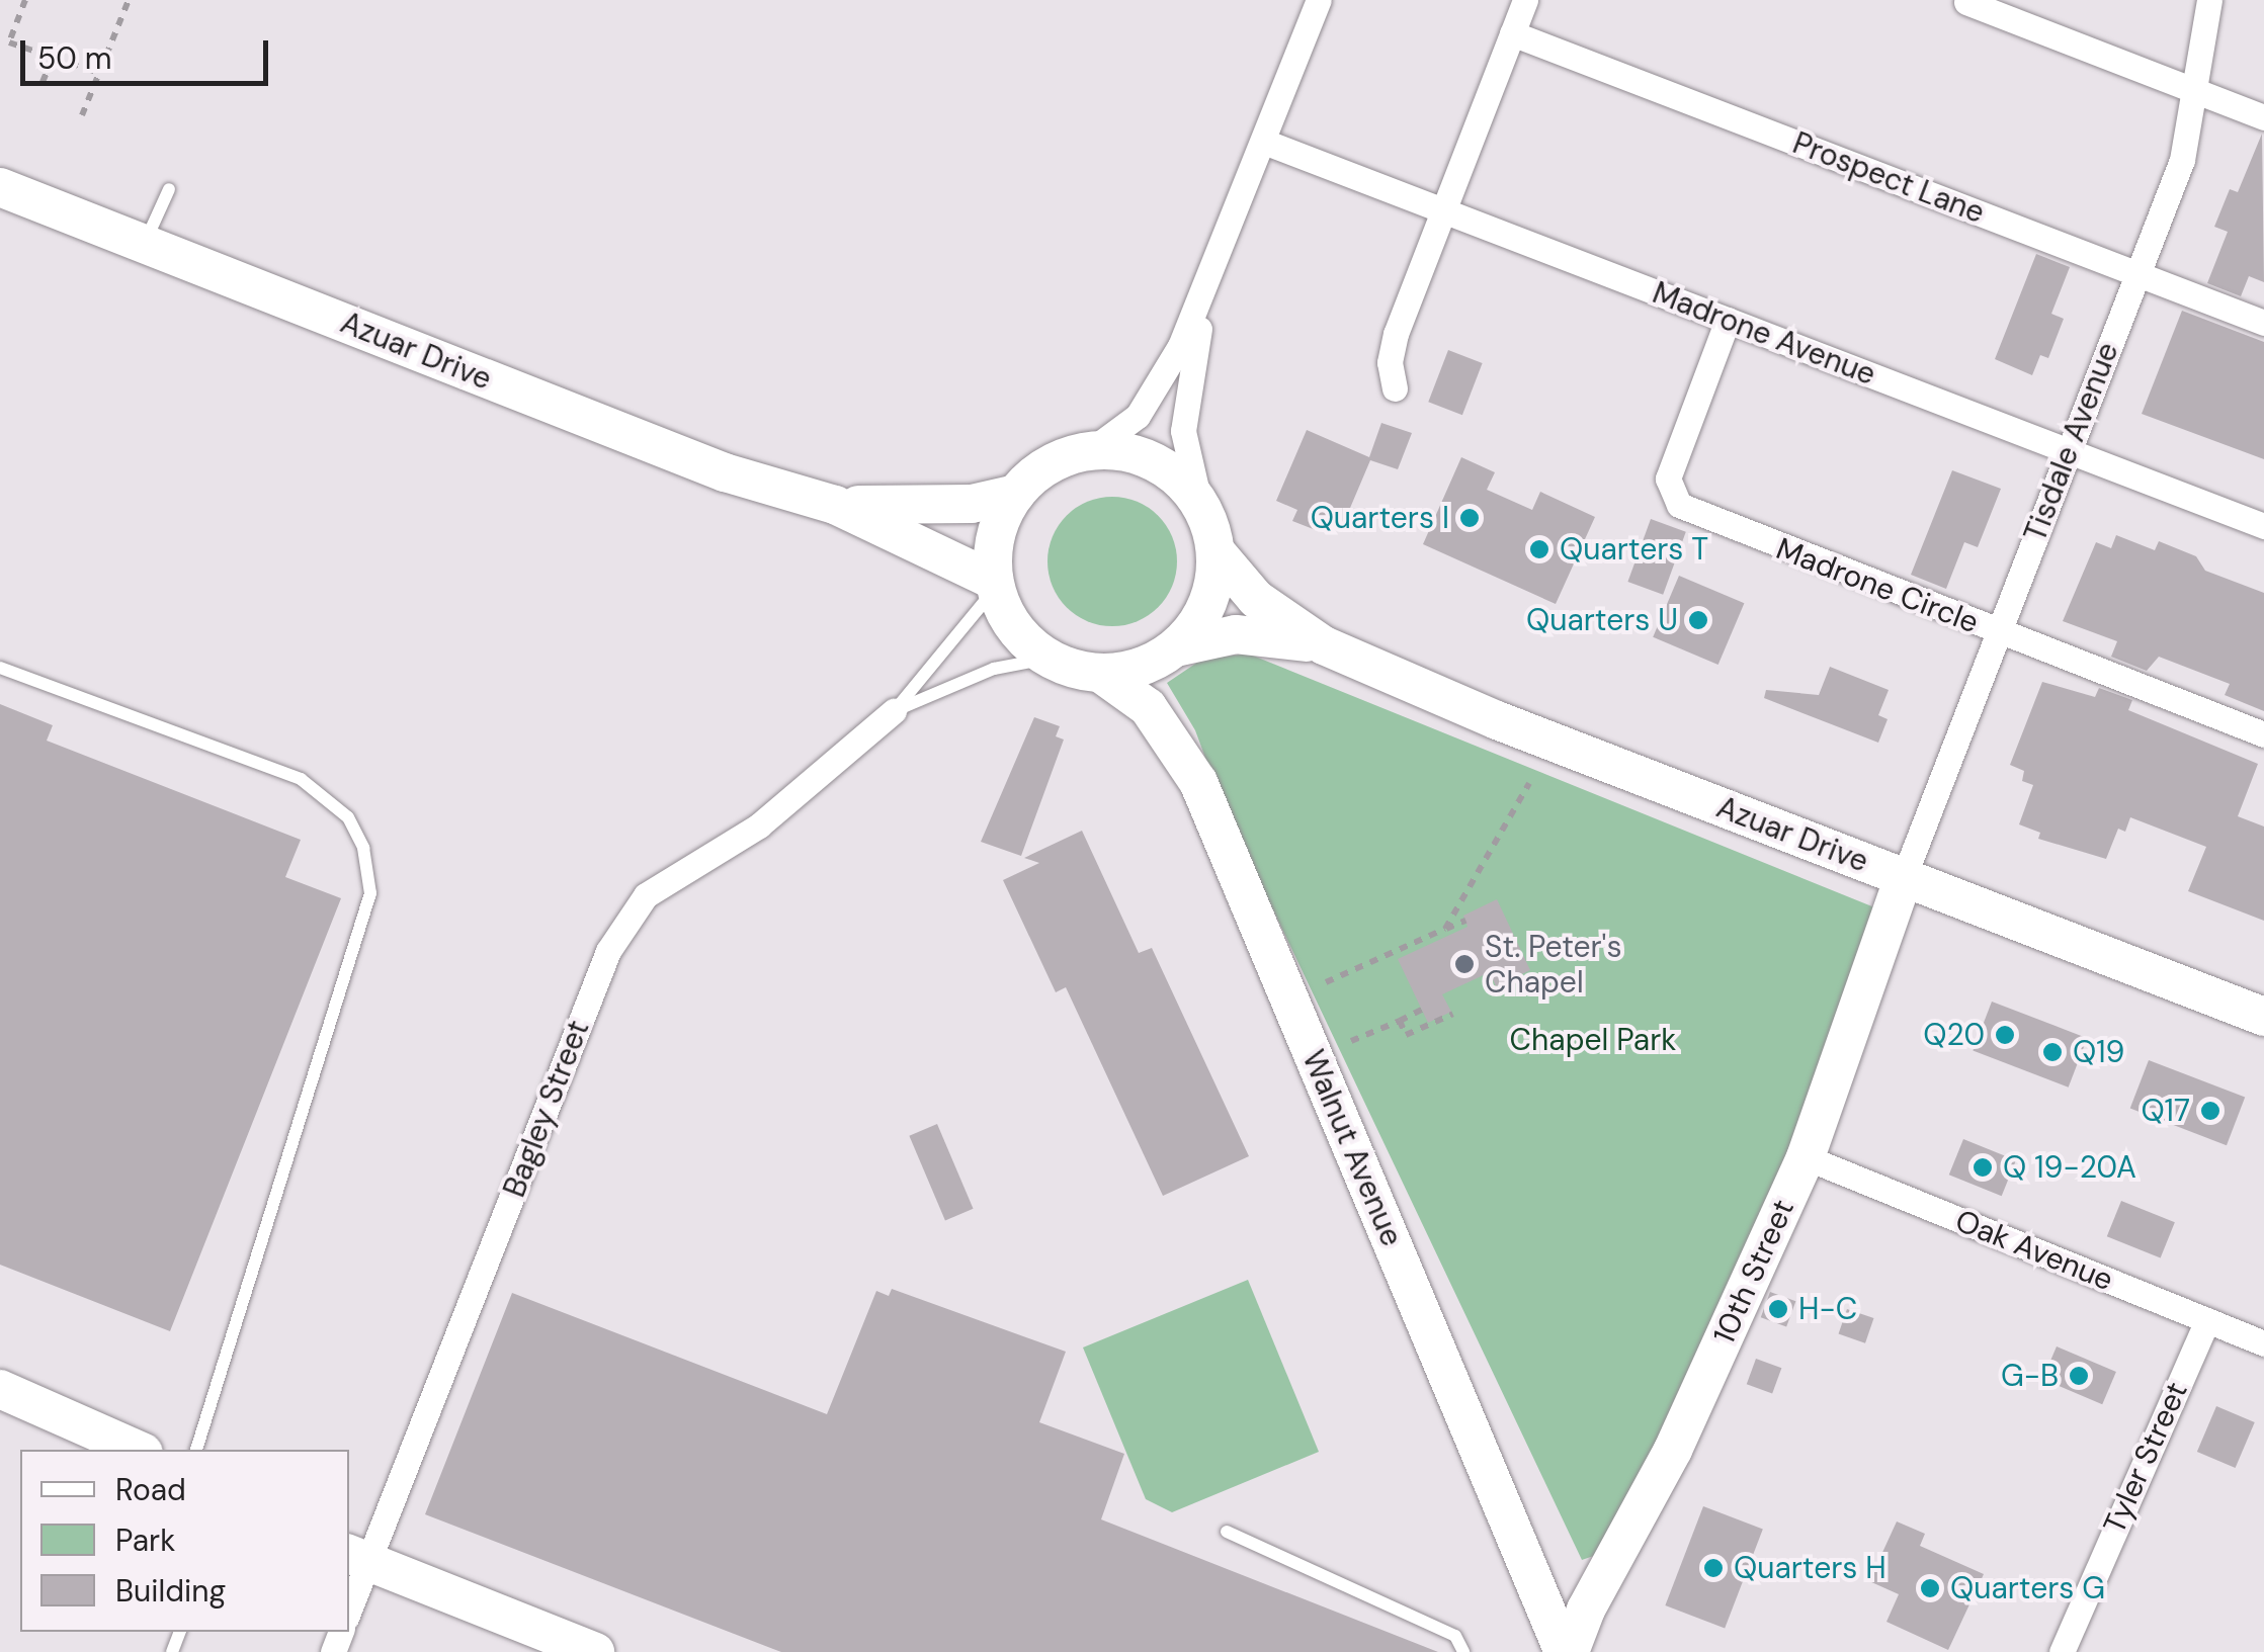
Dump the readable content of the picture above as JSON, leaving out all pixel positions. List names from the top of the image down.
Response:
{
  "streets": {
    "main road": ["Azuar Drive", "Walnut Avenue", "10th Street"],
    "street": [
      "Prospect Lane",
      "Madrone Avenue",
      "Tisdale Avenue",
      "Madrone Circle",
      "Bagley Street",
      "Oak Avenue",
      "Tyler Street"
    ]
  },
  "crossings": [
    ["Prospect Lane", "Tisdale Avenue"],
    ["Madrone Avenue", "Tisdale Avenue"],
    ["Madrone Avenue", "Madrone Circle"],
    ["Azuar Drive", "Tisdale Avenue"],
    ["Azuar Drive", "Bagley Street"],
    ["Azuar Drive", "Walnut Avenue"],
    ["Azuar Drive", "10th Street"],
    ["Tisdale Avenue", "Madrone Circle"],
    ["Tisdale Avenue", "10th Street"],
    ["Bagley Street", "Walnut Avenue"],
    ["Walnut Avenue", "10th Street"],
    ["Oak Avenue", "10th Street"],
    ["Oak Avenue", "Tyler Street"]
  ],
  "parks": ["Chapel Park"],
  "places": [
    "Quarters I",
    "Quarters T",
    "Quarters U",
    "St. Peter's Chapel",
    "Q20",
    "Q19",
    "Q17",
    "Q 19-20A",
    "H-C",
    "G-B",
    "Quarters H",
    "Quarters G"
  ],
  "legend": ["Road", "Park", "Building"],
  "scale_bar": "50 m"
}
